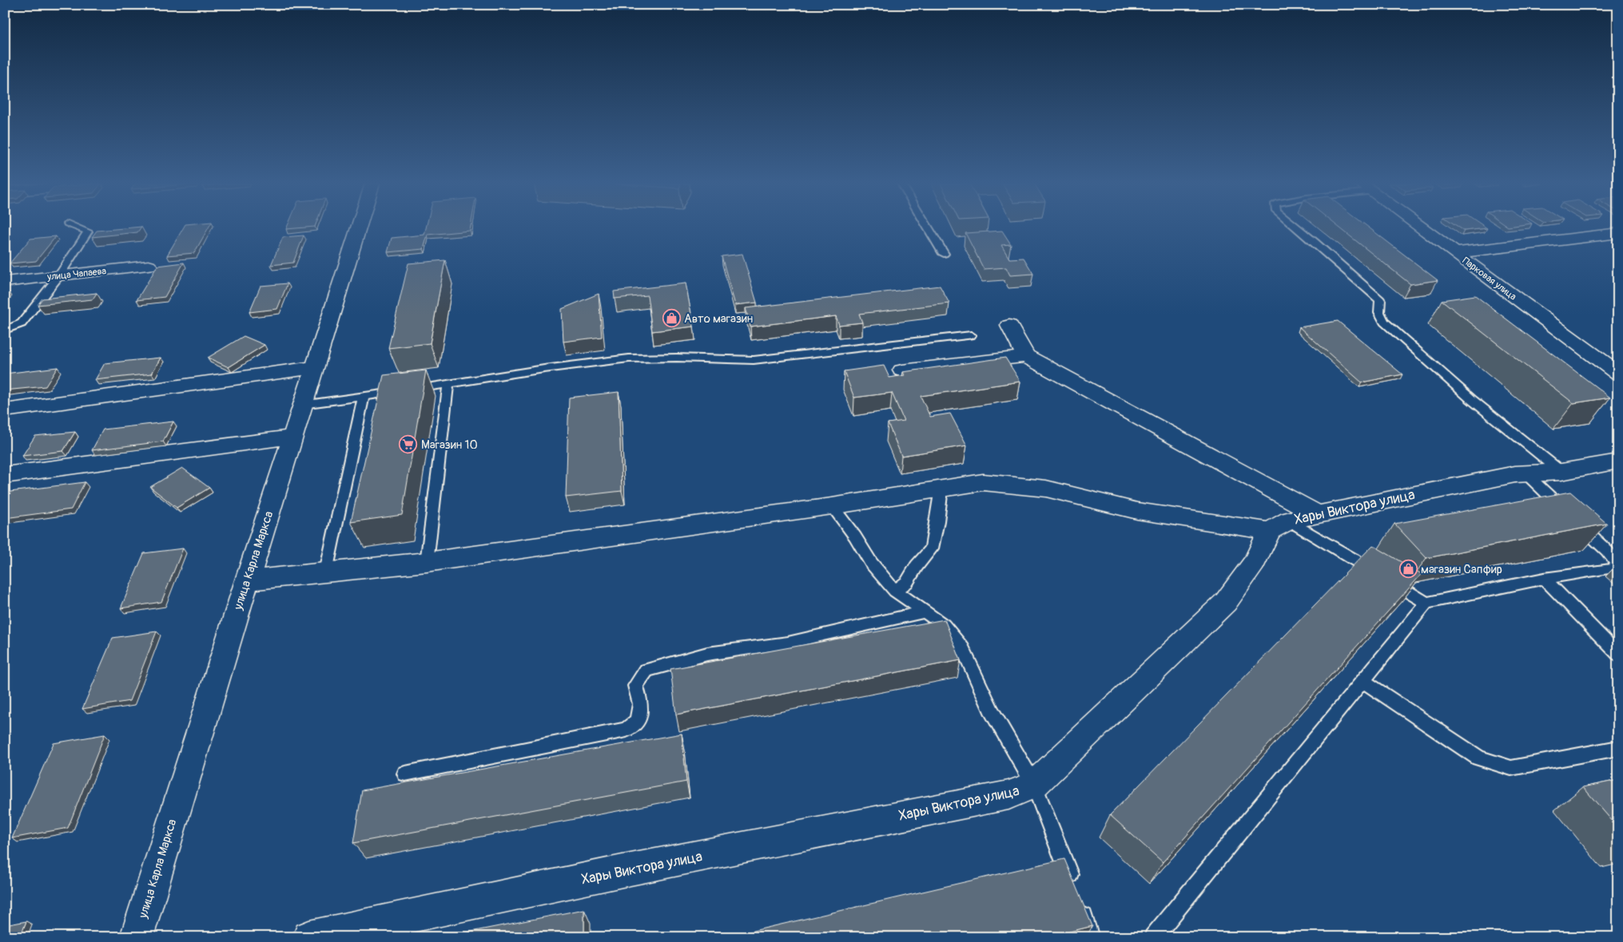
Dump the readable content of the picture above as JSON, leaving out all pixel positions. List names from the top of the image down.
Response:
{
  "streets": {
    "street": [
      "улица Чапаева",
      "Парковая улица",
      "Хары Виктора улица",
      "улица Карла Маркса"
    ]
  },
  "places": {
    "shop": ["Авто магазин", "магазин Сапфир"],
    "supermarket": ["Магазин 10"]
  }
}
